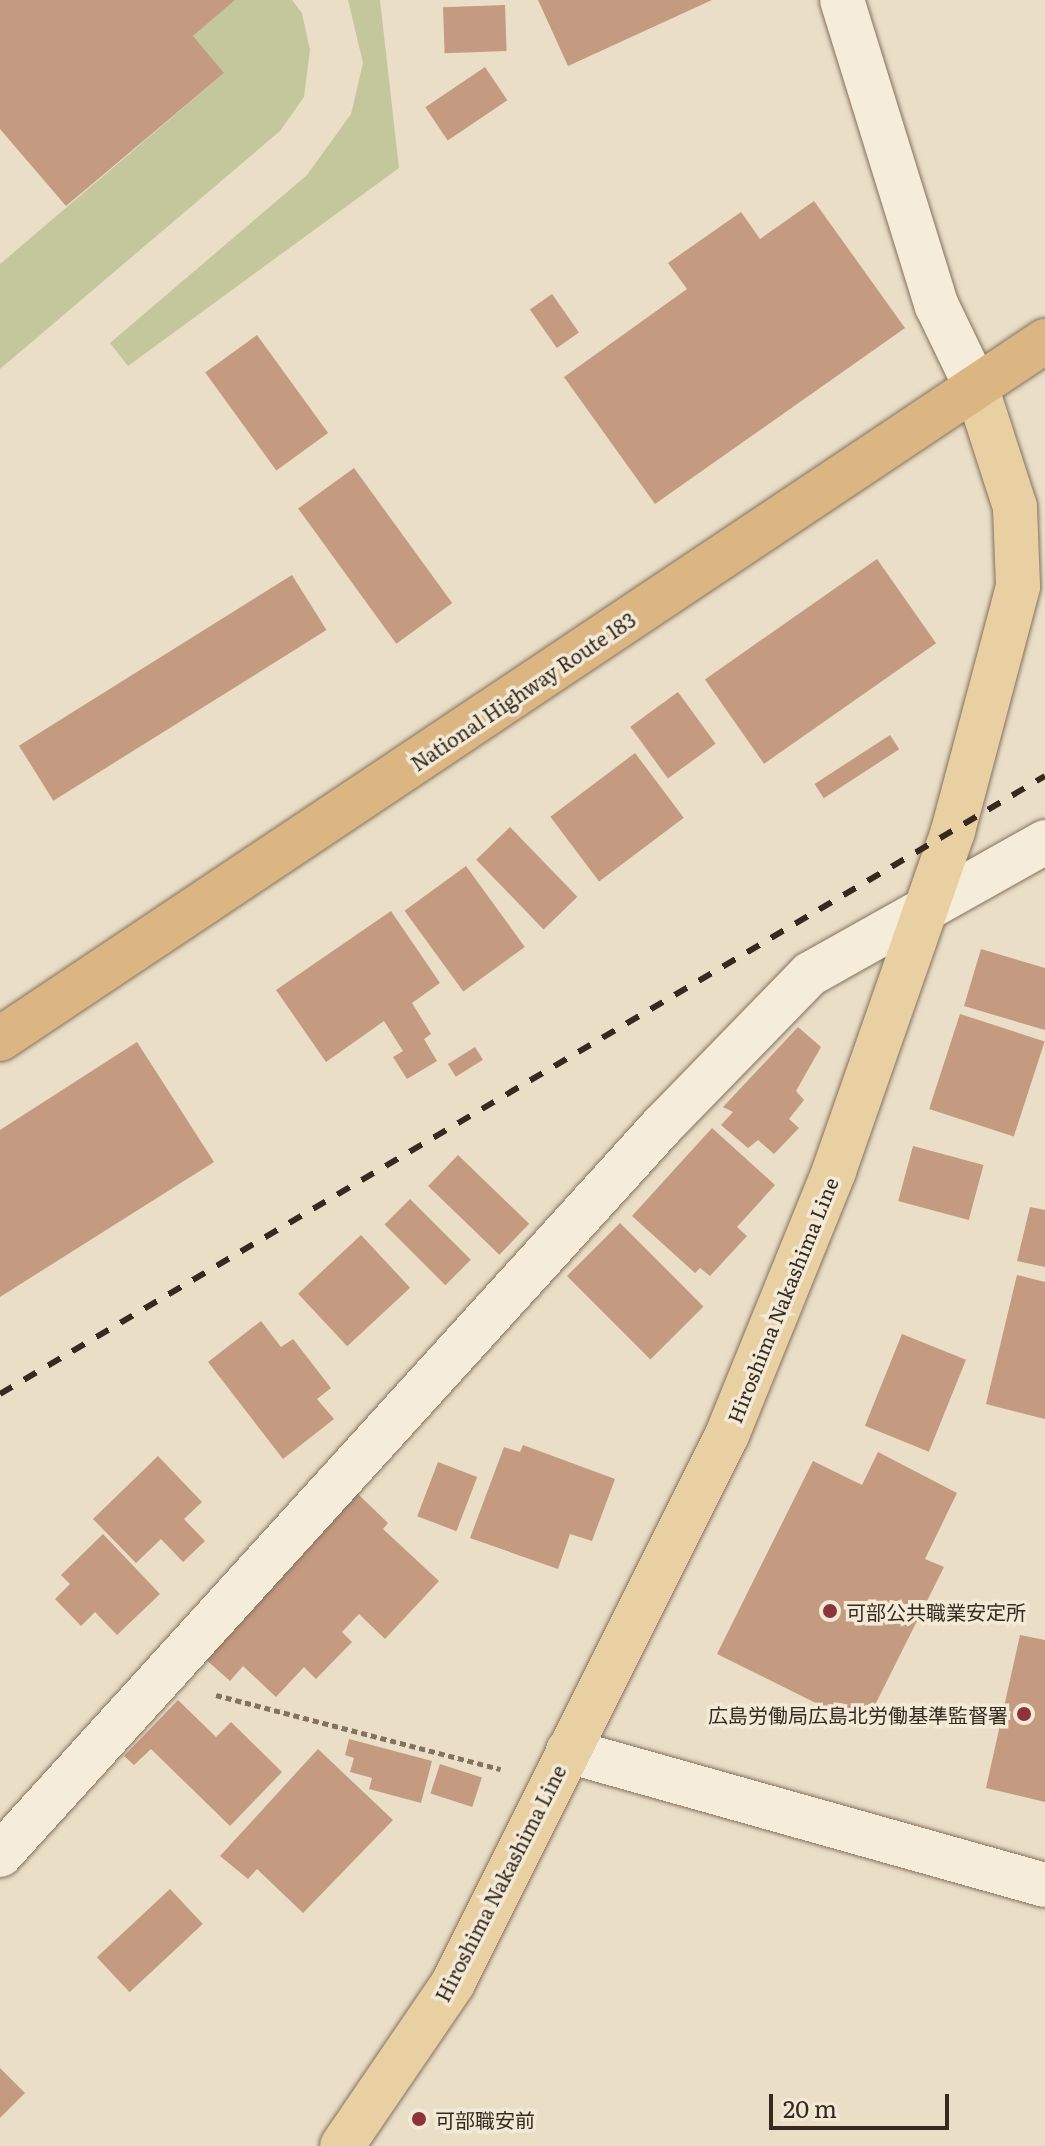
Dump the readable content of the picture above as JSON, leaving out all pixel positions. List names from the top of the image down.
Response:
{
  "streets": {
    "highway": ["National Highway Route 183"],
    "main road": ["Hiroshima Nakashima Line"]
  },
  "crossings": [
    ["National Highway Route 183", "Hiroshima Nakashima Line"]
  ],
  "places": ["可部公共職業安定所", "広島労働局広島北労働基準監督署", "可部職安前"],
  "scale_bar": "20 m"
}
